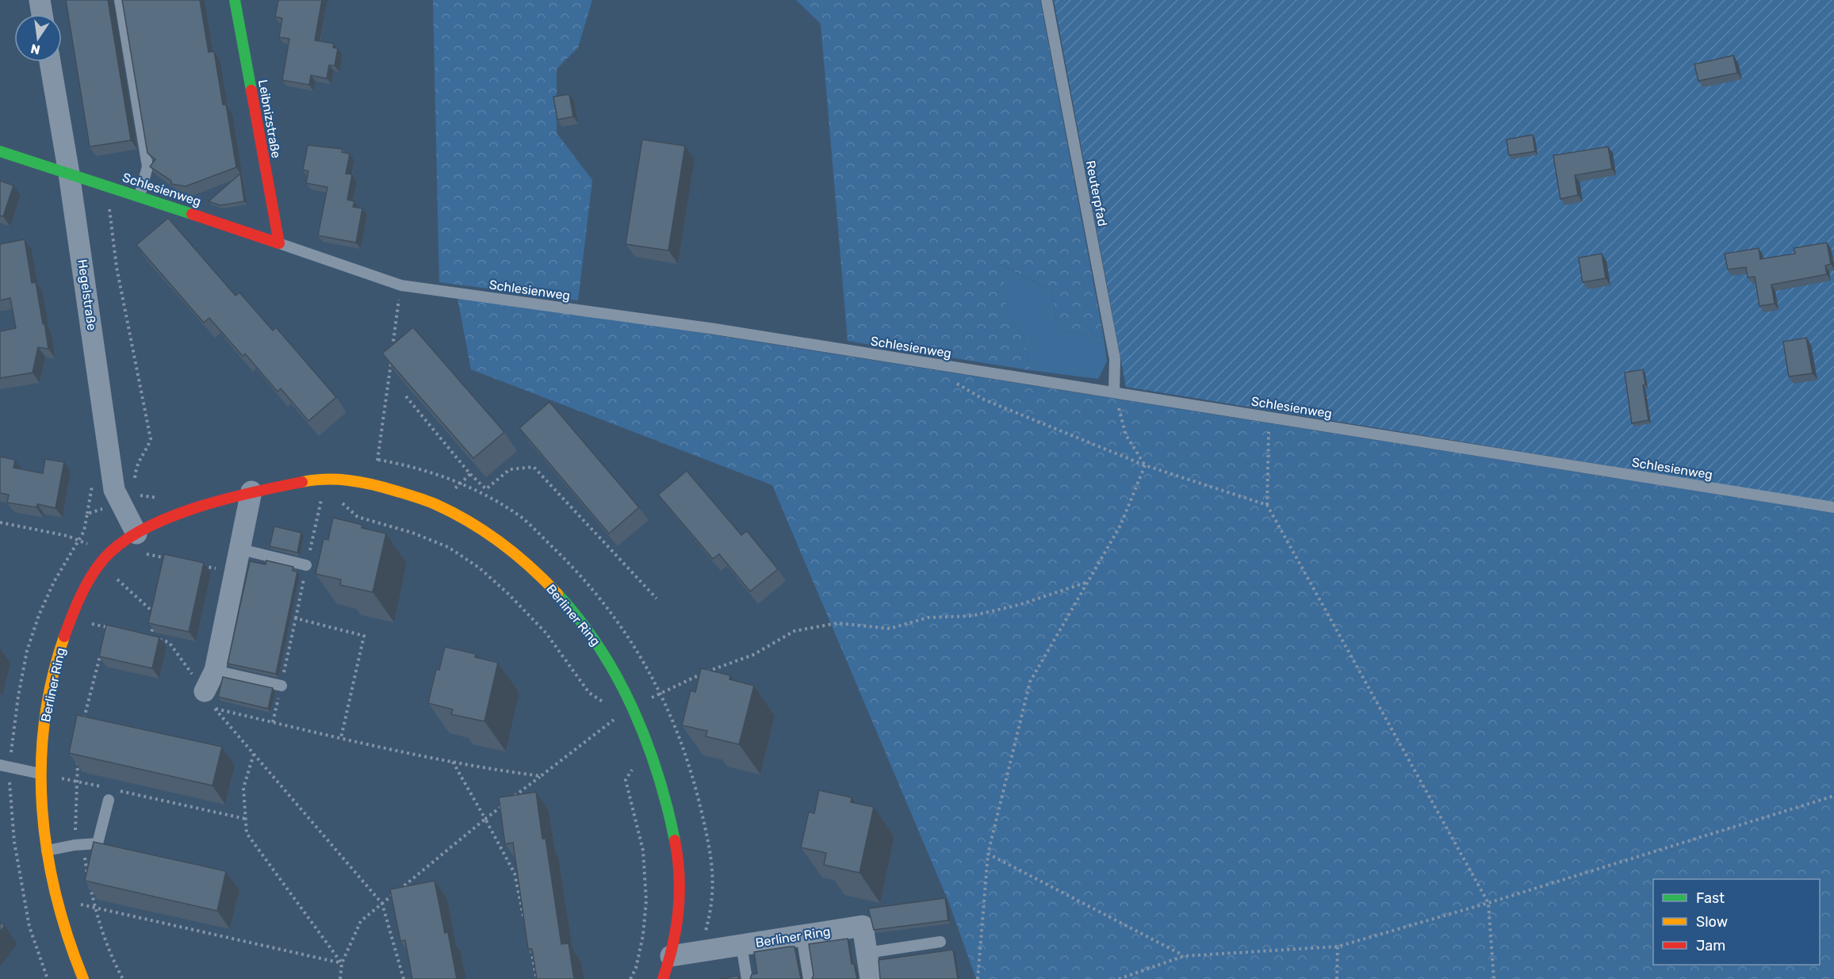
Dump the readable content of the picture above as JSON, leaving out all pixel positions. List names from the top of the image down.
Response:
{
  "streets": {
    "street": [
      "Leibnizstraße",
      "Schlesienweg",
      "Hegelstraße",
      "Berliner Ring"
    ],
    "lane": ["Reuterpfad"]
  },
  "crossings": [
    ["Leibnizstraße", "Schlesienweg"],
    ["Schlesienweg", "Reuterpfad"],
    ["Schlesienweg", "Hegelstraße"],
    ["Hegelstraße", "Berliner Ring"]
  ],
  "legend": ["Fast", "Slow", "Jam"],
  "north": "bottom"
}
